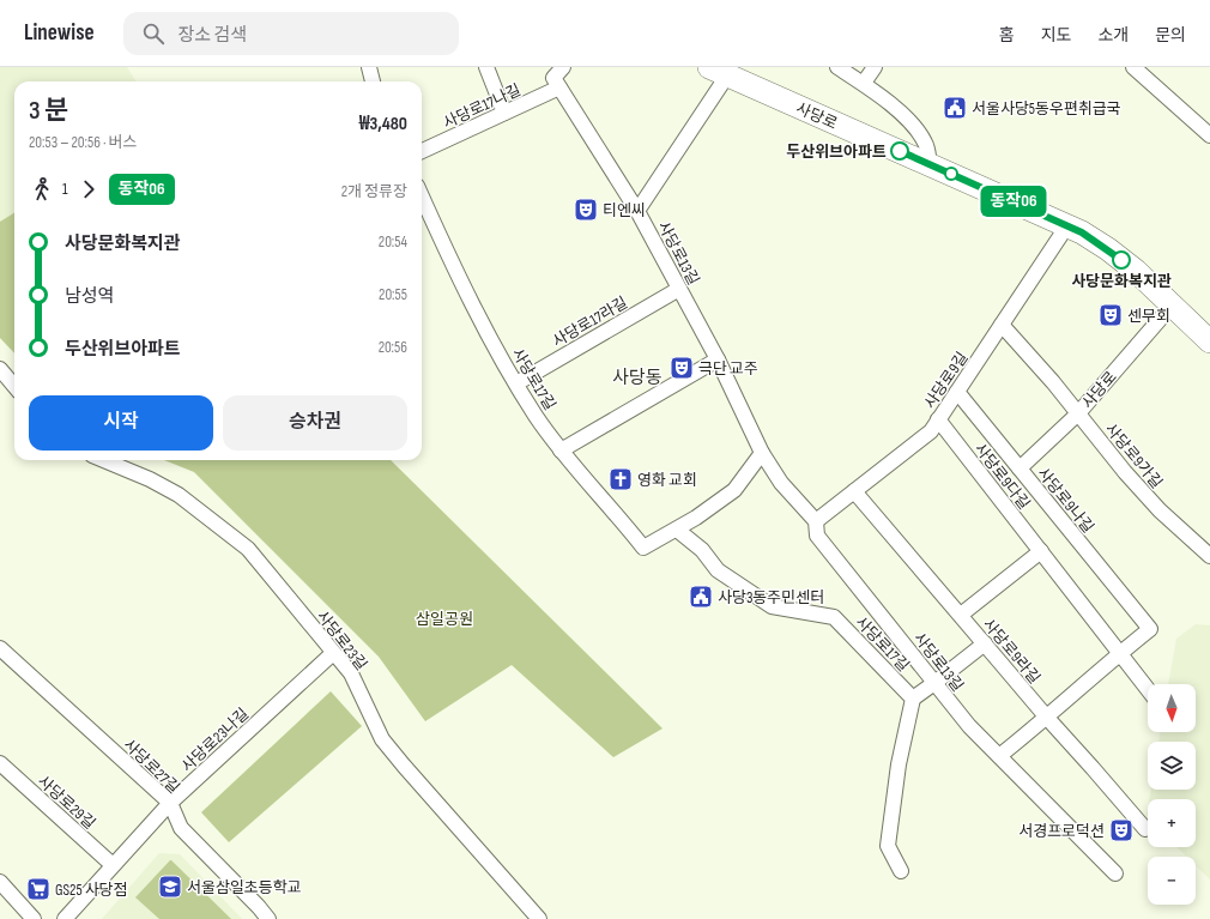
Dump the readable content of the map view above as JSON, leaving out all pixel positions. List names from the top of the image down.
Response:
{
  "streets": {
    "main road": ["사당로"],
    "street": [
      "사당로17나길",
      "사당로13길",
      "사당로17라길",
      "사당로17길",
      "사당로9길",
      "사당로9가길",
      "사당로9다길",
      "사당로9나길",
      "사당로23길",
      "사당로9라길",
      "사당로23나길",
      "사당로27길",
      "사당로29길"
    ]
  },
  "crossings": [
    ["사당로17나길", "사당로13길"],
    ["사당로", "사당로9길"],
    ["사당로", "사당로9가길"],
    ["사당로", "사당로9나길"],
    ["사당로13길", "사당로17라길"],
    ["사당로13길", "사당로9길"],
    ["사당로17라길", "사당로17길"],
    ["사당로9길", "사당로9가길"],
    ["사당로9길", "사당로9다길"],
    ["사당로9길", "사당로9나길"],
    ["사당로9길", "사당로9라길"],
    ["사당로9다길", "사당로9나길"],
    ["사당로23길", "사당로23나길"],
    ["사당로23나길", "사당로27길"],
    ["사당로23나길", "사당로29길"]
  ],
  "districts": ["사당동"],
  "parks": ["삼일공원"],
  "places": {
    "public building": ["서울사당5동우편취급국", "사당3동주민센터"],
    "other": ["두산위브아파트", "사당문화복지관"],
    "theatre": [
      "티엔씨",
      "센무회",
      "극단 교주",
      "서경프로덕션"
    ],
    "church": ["영화 교회"],
    "school or university": ["서울삼일초등학교"],
    "supermarket": ["GS25 사당점"]
  },
  "lines": ["bus line 동작06"],
  "north": "bottom",
  "page": {
    "header": "Linewise",
    "search": "장소 검색",
    "nav": [
      "홈",
      "지도",
      "소개",
      "문의"
    ],
    "on_map": "동작06",
    "heading": ["3 분", "20:53 – 20:56 · 버스", "₩3,480"],
    "legs": ["1", "동작06", "2개 정류장"],
    "list": [
      {
        "name": "사당문화복지관",
        "value": "20:54"
      },
      {
        "name": "남성역",
        "value": "20:55"
      },
      {
        "name": "두산위브아파트",
        "value": "20:56"
      }
    ],
    "buttons": ["시작", "승차권"],
    "map_buttons": ["+", "−"]
  }
}
